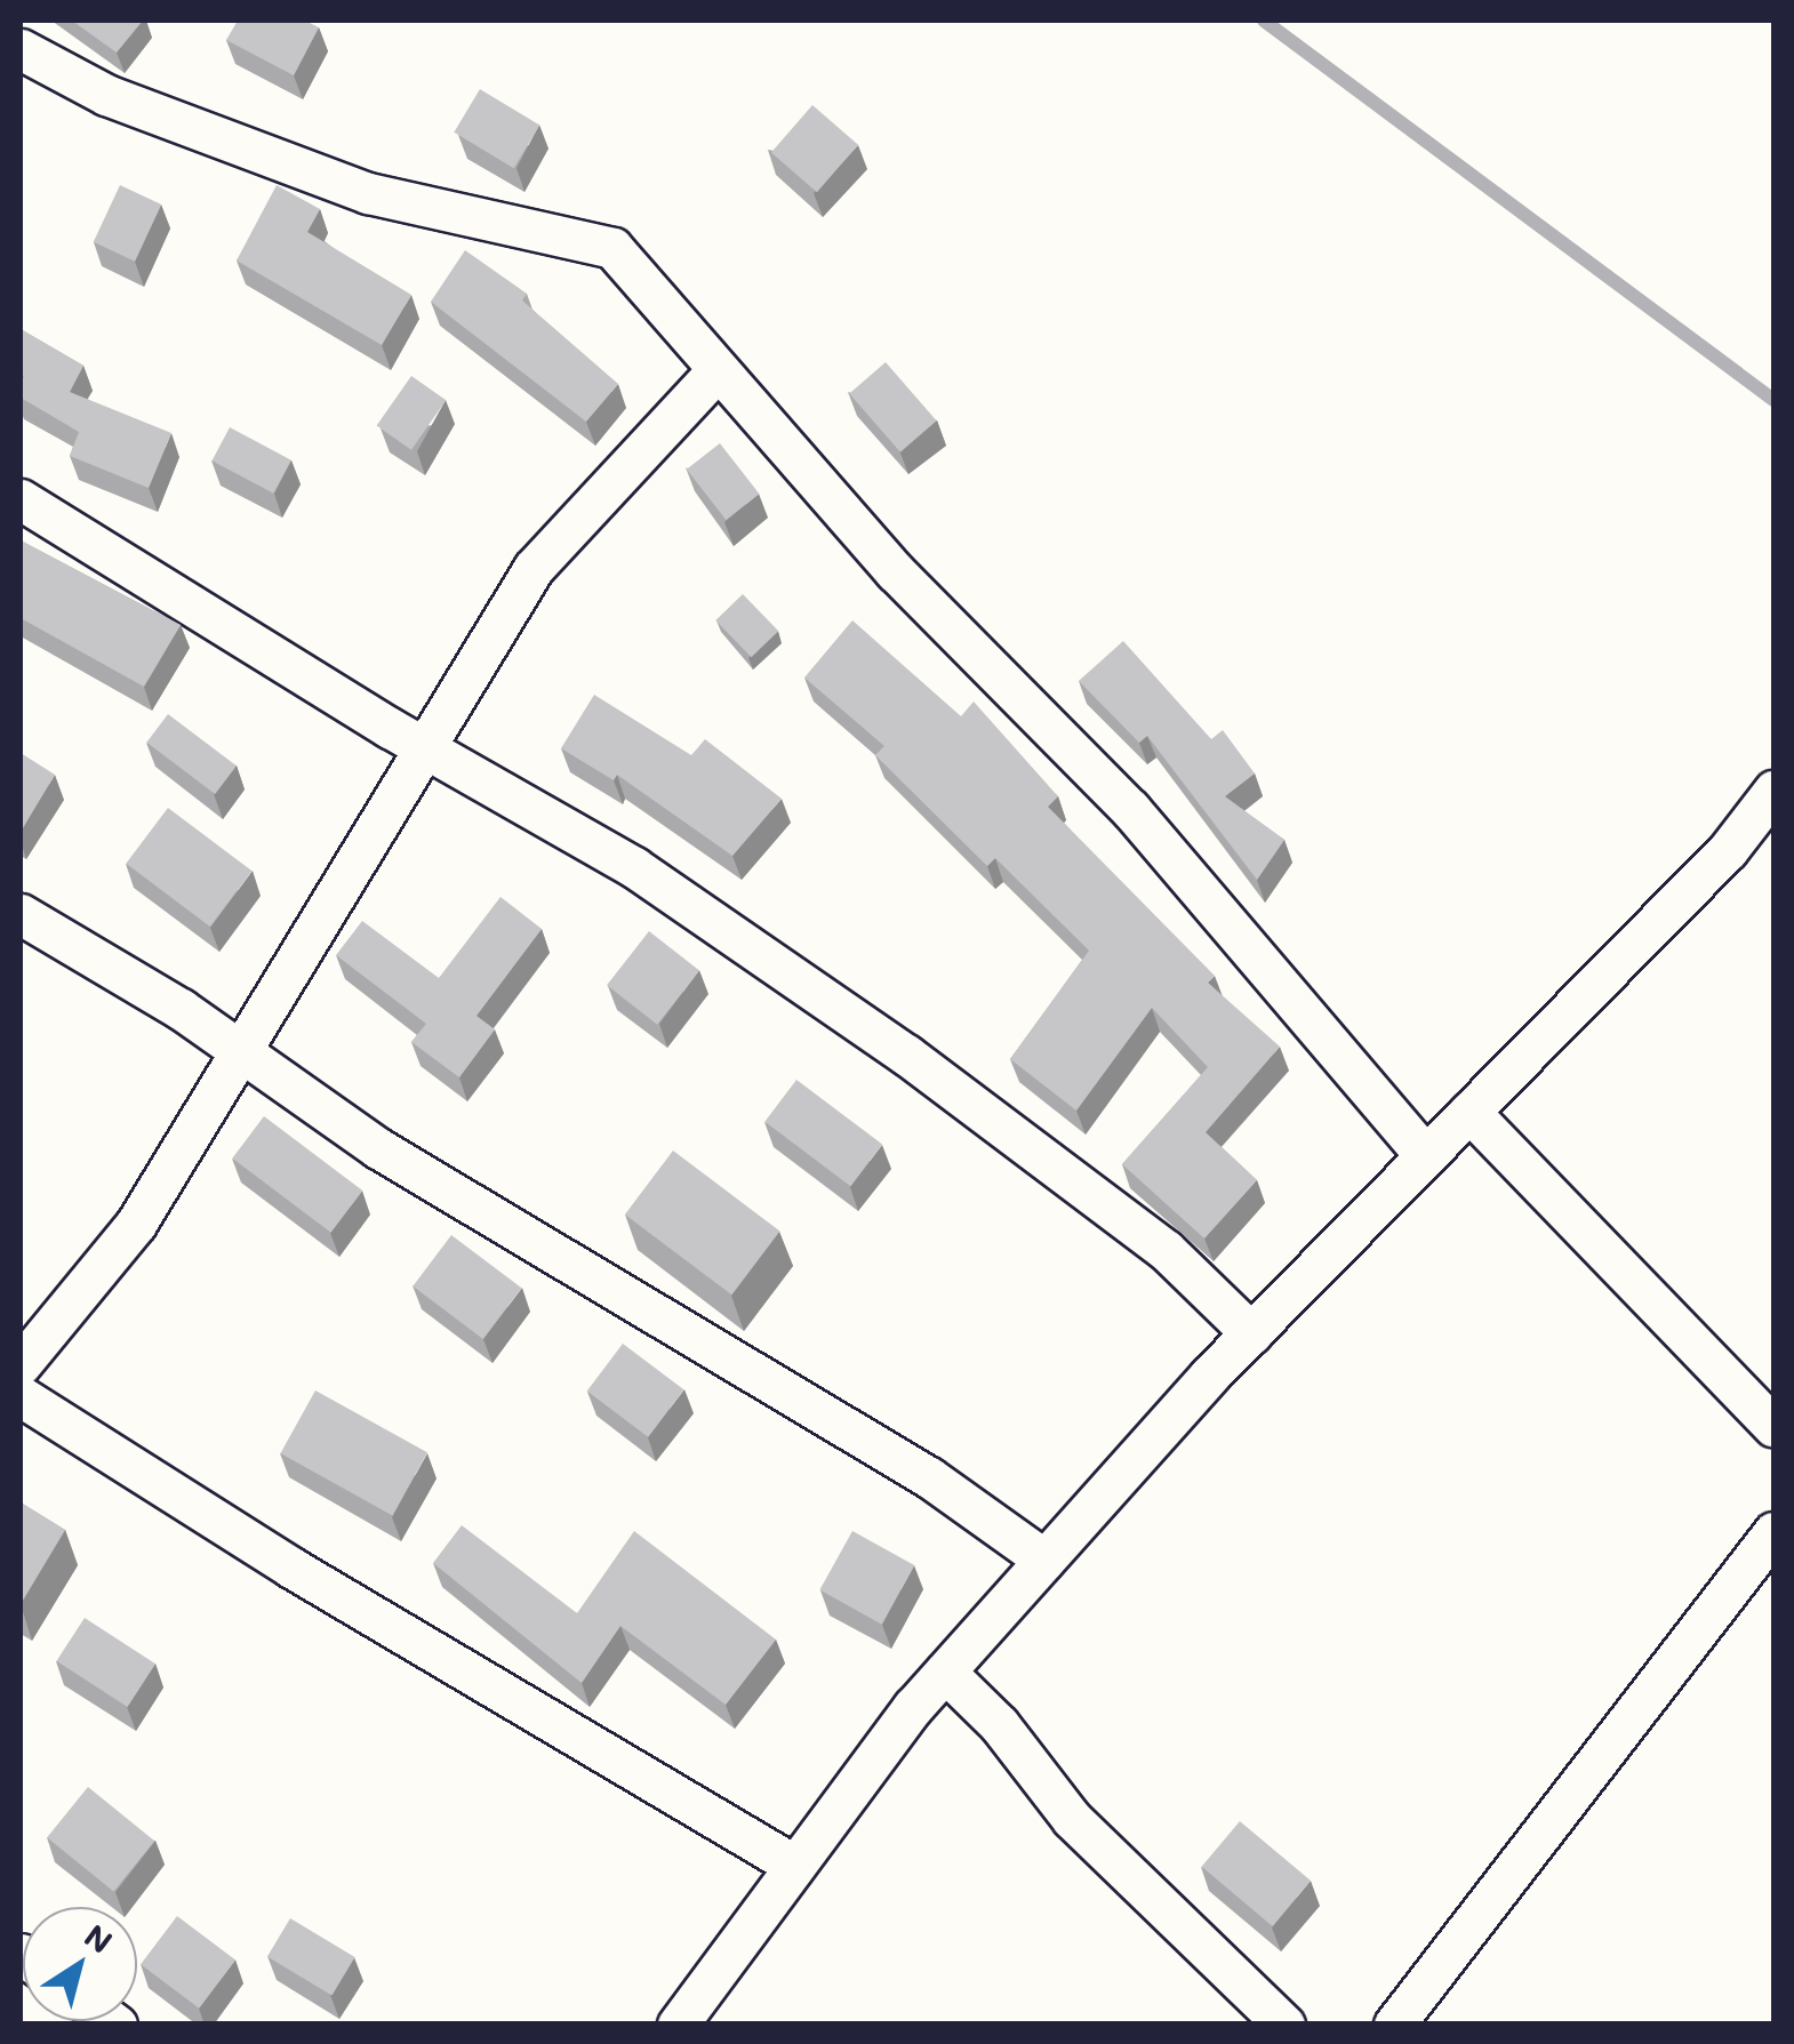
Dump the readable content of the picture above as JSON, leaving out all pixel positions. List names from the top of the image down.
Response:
{
  "north": "top right"
}
